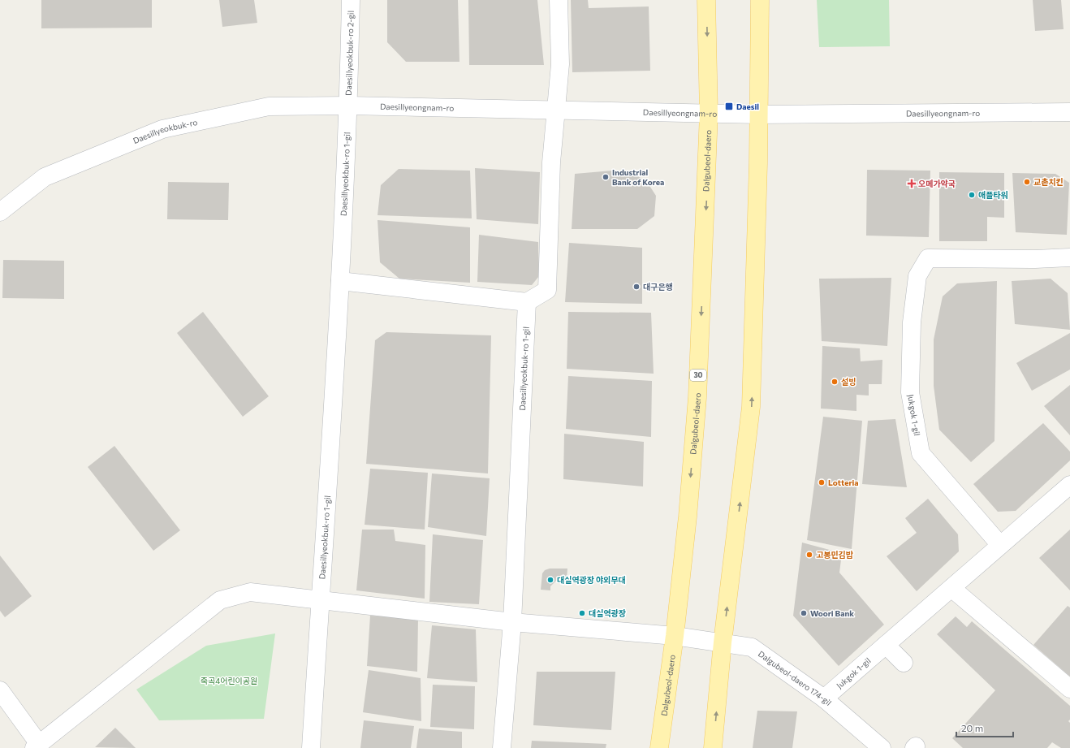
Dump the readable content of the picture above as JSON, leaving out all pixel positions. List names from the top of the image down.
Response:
{
  "streets": {
    "main road": ["Dalgubeol-daero", "30"],
    "street": [
      "Daesillyeokbuk-ro 2-gil",
      "Daesillyeongnam-ro",
      "Daesillyeokbuk-ro",
      "Daesillyeokbuk-ro 1-gil",
      "Jukgok 1-gil",
      "Dalgubeol-daero 174-gil"
    ]
  },
  "crossings": [
    ["Daesillyeokbuk-ro 2-gil", "Daesillyeongnam-ro"],
    ["Daesillyeokbuk-ro 2-gil", "Daesillyeokbuk-ro"],
    ["Daesillyeokbuk-ro 2-gil", "Daesillyeokbuk-ro 1-gil"],
    ["Daesillyeongnam-ro", "Daesillyeokbuk-ro"],
    ["Daesillyeongnam-ro", "Dalgubeol-daero"],
    ["Daesillyeongnam-ro", "Daesillyeokbuk-ro 1-gil"],
    ["Daesillyeokbuk-ro", "Daesillyeokbuk-ro 1-gil"],
    ["Dalgubeol-daero", "Dalgubeol-daero 174-gil"],
    ["Daesillyeokbuk-ro 1-gil", "Dalgubeol-daero 174-gil"],
    ["Jukgok 1-gil", "Dalgubeol-daero 174-gil"]
  ],
  "parks": ["죽곡4어린이공원"],
  "places": {
    "transit": ["Daesil"],
    "other": [
      "Industrial Bank of Korea",
      "교촌치킨",
      "애플타워",
      "대구은행",
      "설빙",
      "Lotteria",
      "고봉민김밥",
      "대실역광장 야외무대",
      "대실역광장",
      "Woori Bank"
    ],
    "health": ["오메가약국"]
  },
  "scale_bar": "20 m"
}
